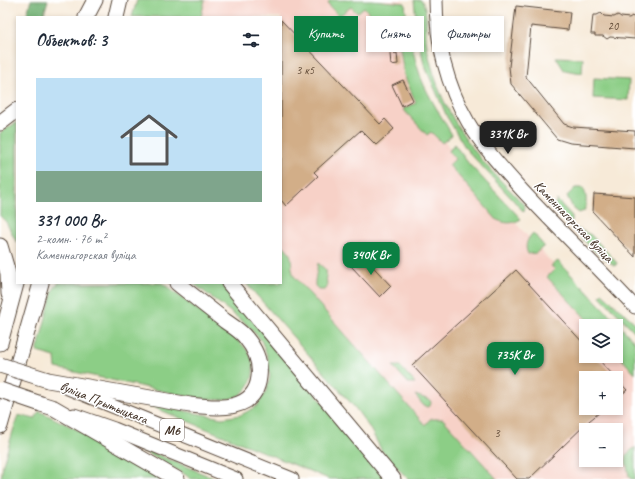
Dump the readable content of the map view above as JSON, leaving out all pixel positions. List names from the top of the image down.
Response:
{
  "streets": {
    "highway": ["М6"],
    "main road": ["Каменнагорская вуліца", "вуліца Прытыцкага"]
  },
  "crossings": [
    ["вуліца Прытыцкага", "М6"]
  ],
  "house_numbers": ["20", "3 к5", "3"],
  "page": {
    "chip": ["Купить", "Снять", "Фильтры"],
    "heading": "Объектов: 3",
    "list": [
      {
        "name": "331 000 Br",
        "note": "2-комн. · 76 m² · Каменнагорская вуліца"
      }
    ],
    "price": ["331K Br", "340K Br", "735K Br"],
    "map_buttons": ["+", "−"]
  }
}
